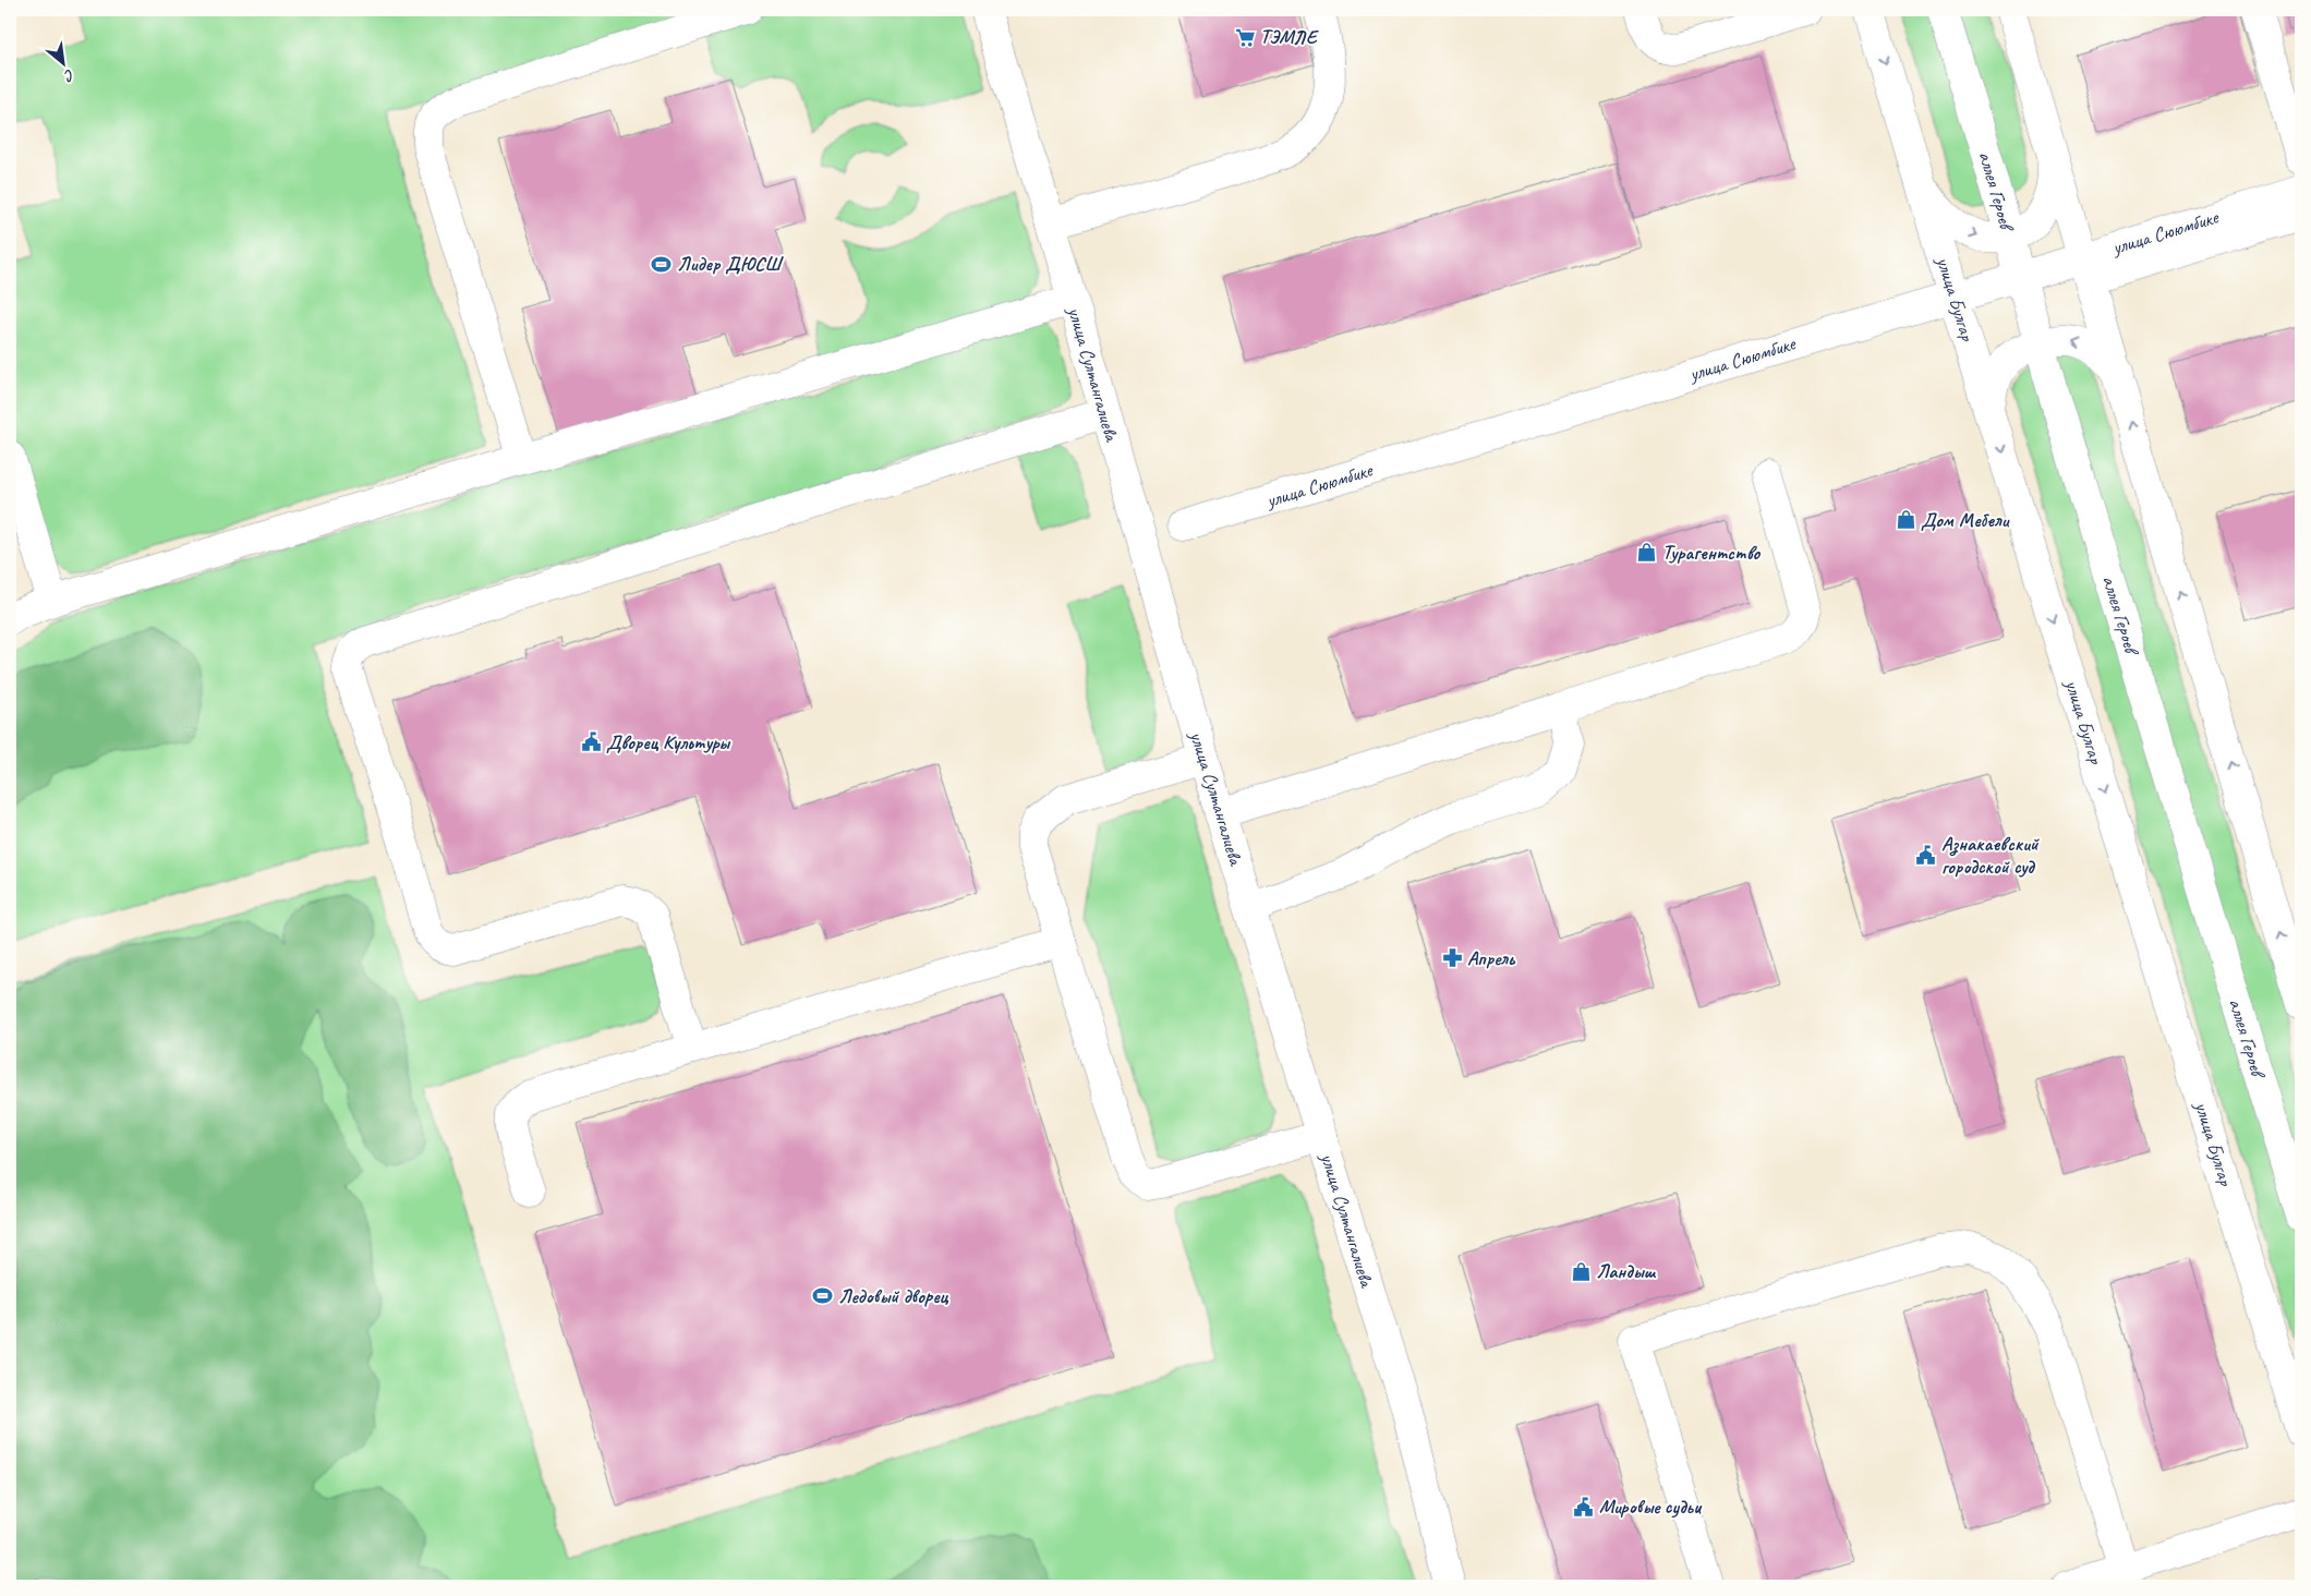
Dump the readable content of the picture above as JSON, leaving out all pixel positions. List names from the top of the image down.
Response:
{
  "streets": {
    "street": [
      "аллея Героев",
      "улица Сююмбике",
      "улица Булгар",
      "улица Султангалиева"
    ]
  },
  "crossings": [
    ["аллея Героев", "улица Сююмбике"],
    ["улица Сююмбике", "улица Булгар"]
  ],
  "places": {
    "supermarket": ["ТЭМЛЕ"],
    "sports": ["Лидер ДЮСШ", "Ледовый дворец"],
    "shop": ["Дом Мебели", "Турагентство", "Ландыш"],
    "public building": ["Дворец Культуры", "Азнакаевский городской суд", "Мировые судьи"],
    "pharmacy": ["Апрель"]
  },
  "north": "bottom right"
}
